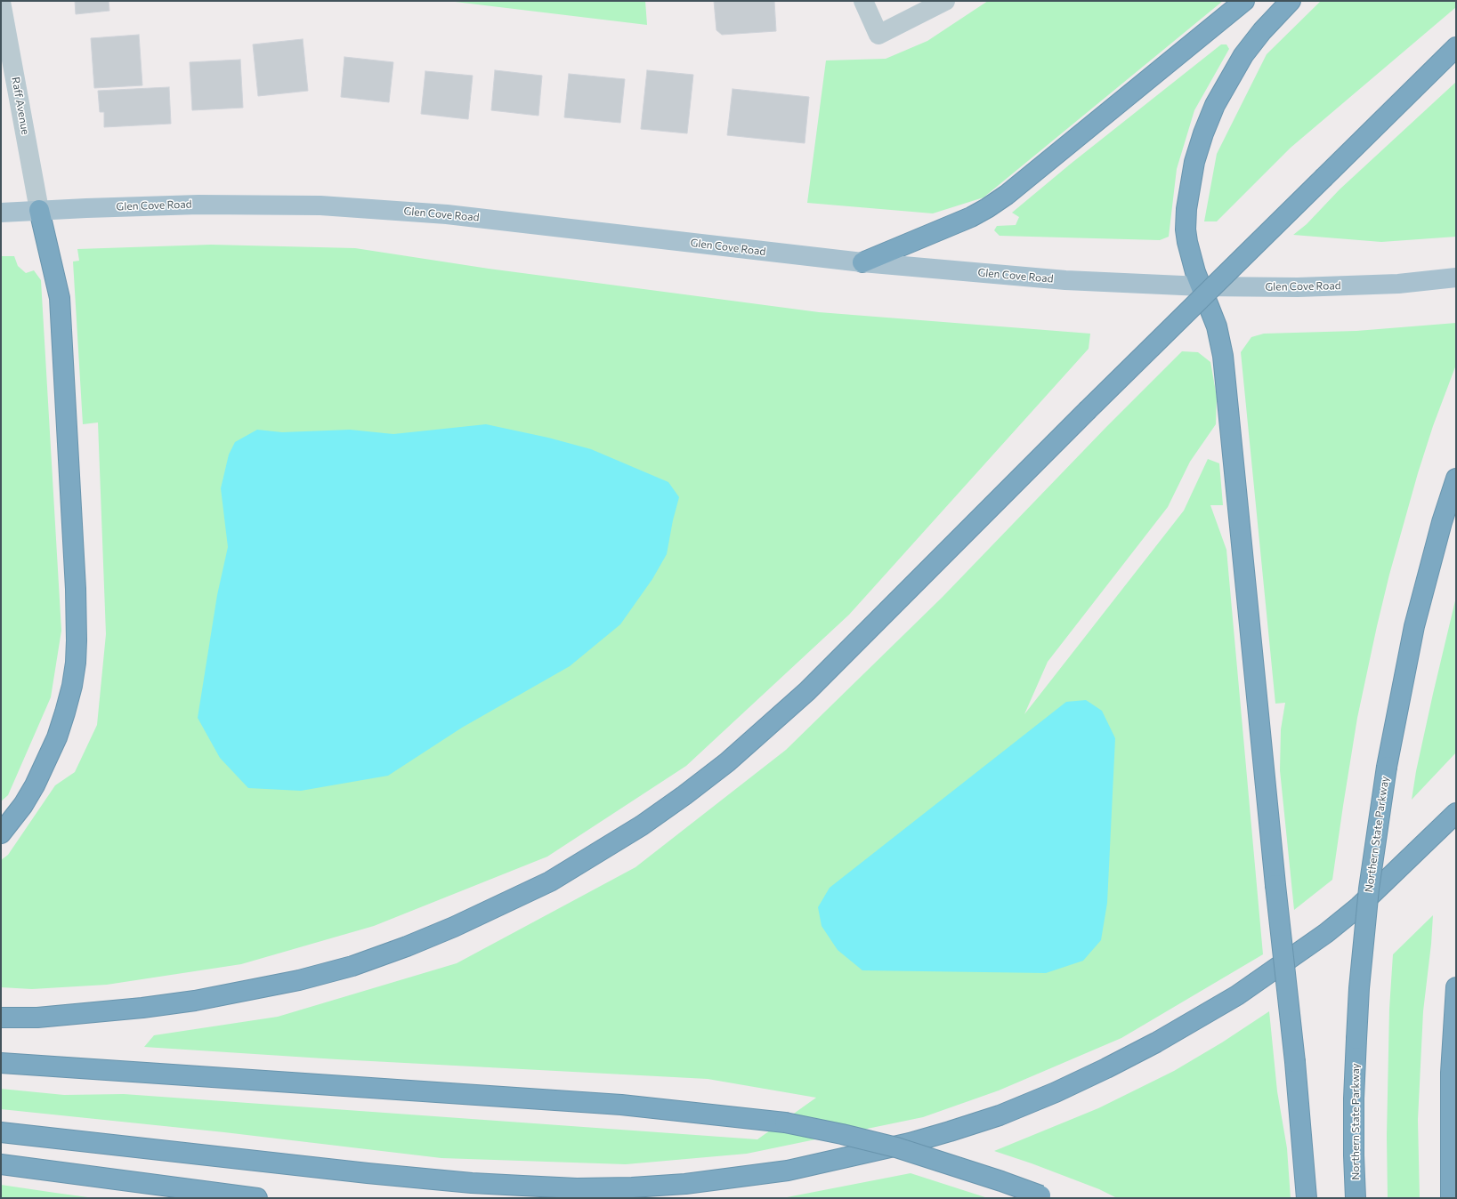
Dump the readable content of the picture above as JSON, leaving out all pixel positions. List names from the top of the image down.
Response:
{
  "streets": {
    "highway": ["Northern State Parkway"],
    "main road": ["Glen Cove Road"],
    "street": ["Raff Avenue"]
  },
  "crossings": [
    ["Raff Avenue", "Glen Cove Road"]
  ]
}
